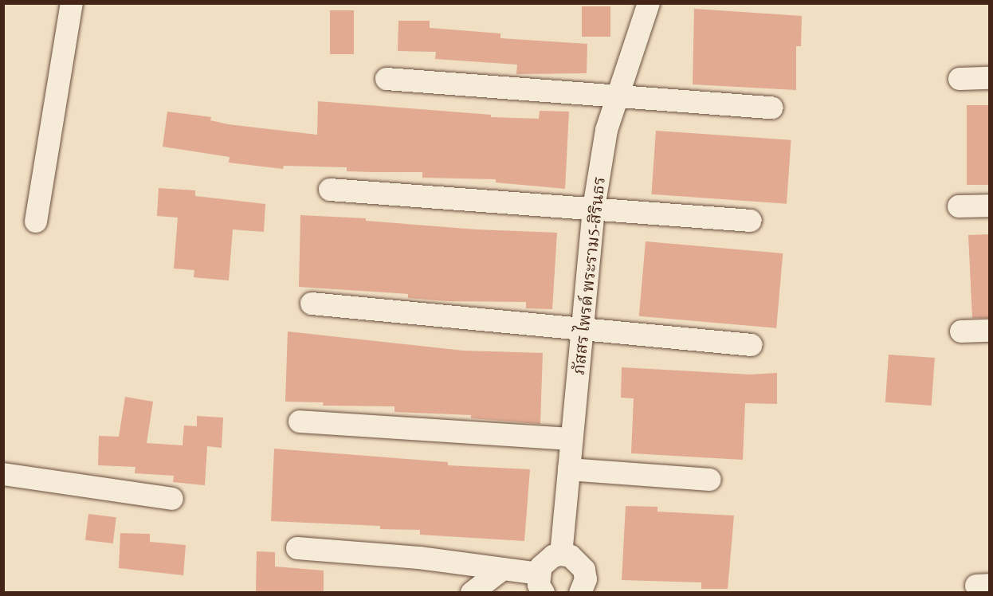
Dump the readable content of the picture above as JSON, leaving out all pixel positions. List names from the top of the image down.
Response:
{
  "streets": {
    "street": ["ภัสสร ไพรด์ พระราม5-สิรินธร"]
  }
}
